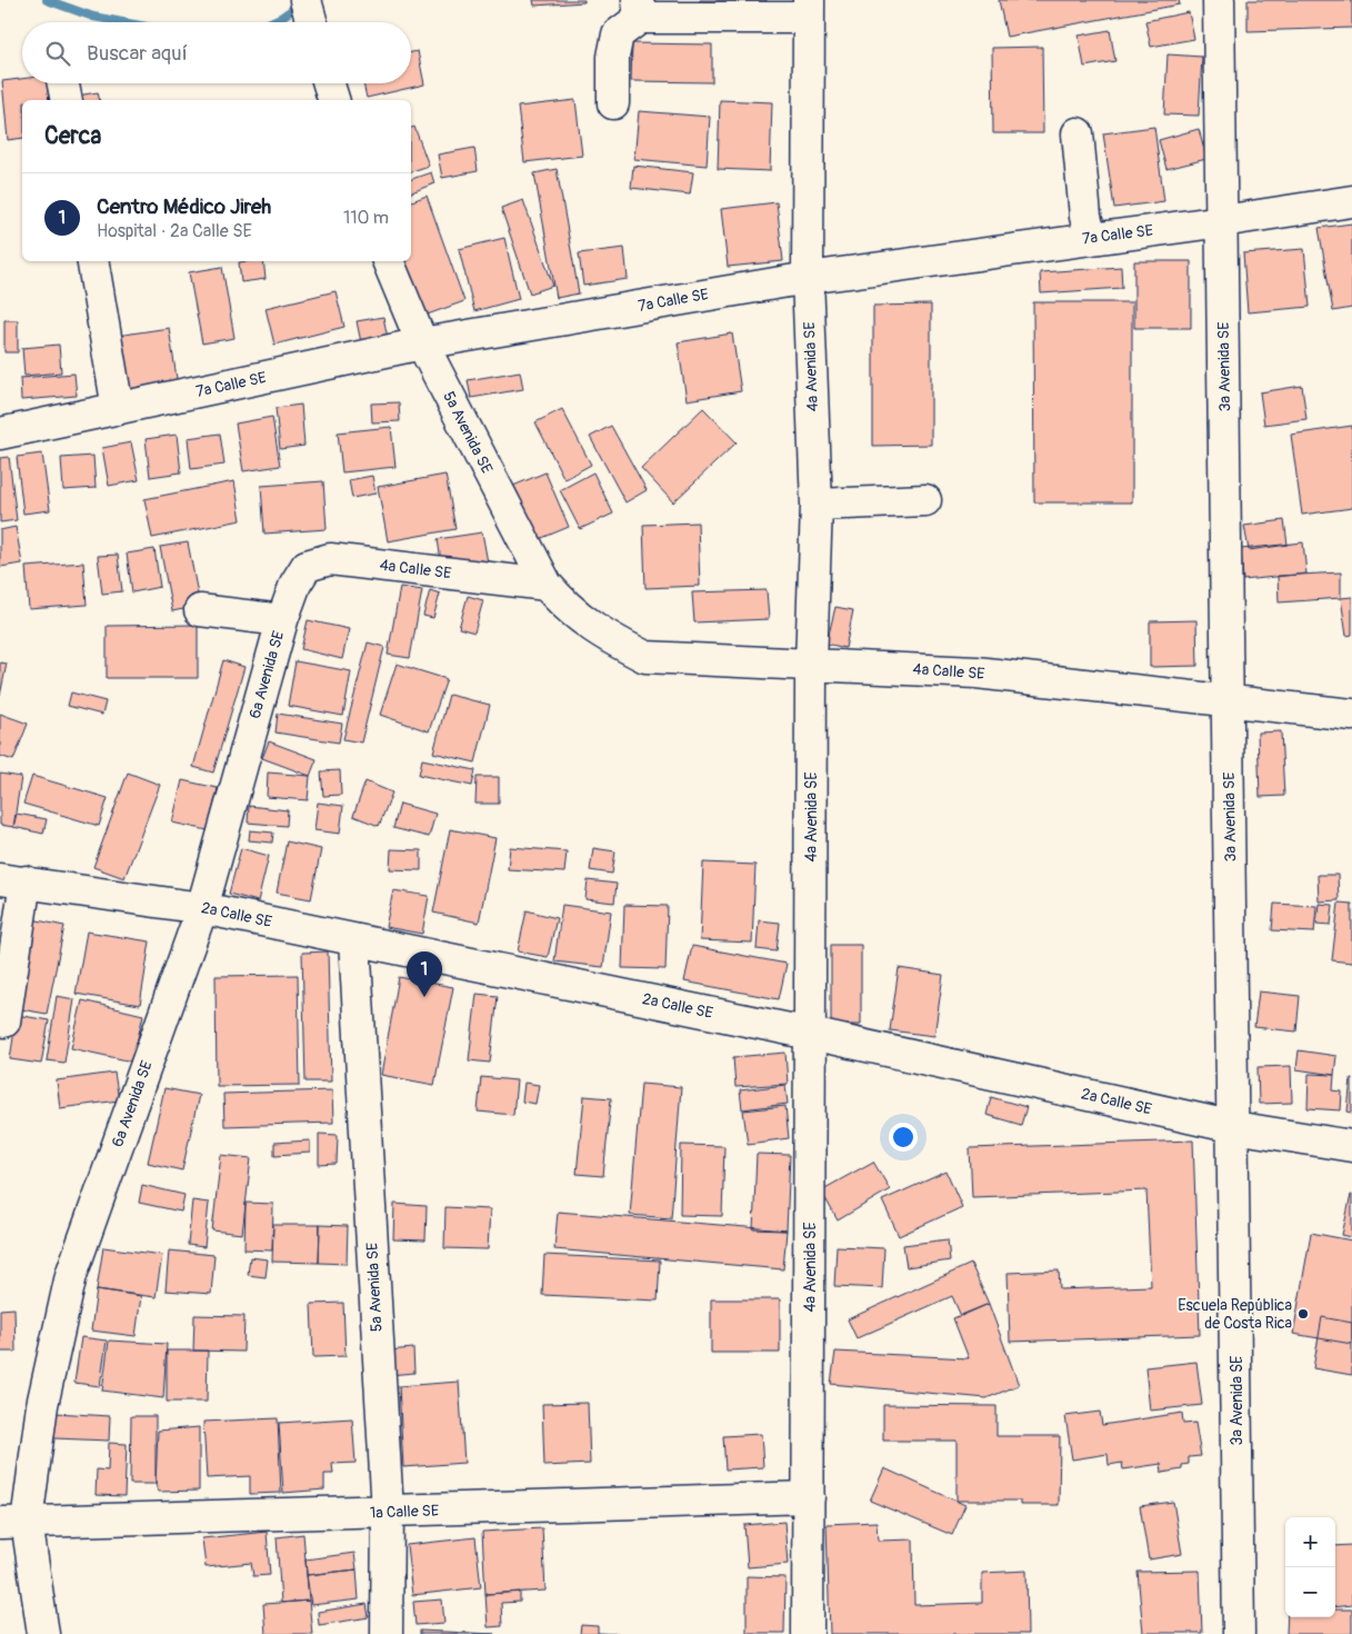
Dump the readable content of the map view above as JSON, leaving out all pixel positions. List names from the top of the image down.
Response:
{
  "streets": {
    "street": [
      "7a Calle SE",
      "4a Avenida SE",
      "3a Avenida SE",
      "5a Avenida SE",
      "4a Calle SE",
      "6a Avenida SE",
      "2a Calle SE",
      "1a Calle SE"
    ]
  },
  "crossings": [
    ["7a Calle SE", "4a Avenida SE"],
    ["7a Calle SE", "3a Avenida SE"],
    ["7a Calle SE", "5a Avenida SE"],
    ["4a Avenida SE", "4a Calle SE"],
    ["4a Avenida SE", "2a Calle SE"],
    ["4a Avenida SE", "1a Calle SE"],
    ["3a Avenida SE", "4a Calle SE"],
    ["3a Avenida SE", "2a Calle SE"],
    ["5a Avenida SE", "4a Calle SE"],
    ["5a Avenida SE", "2a Calle SE"],
    ["5a Avenida SE", "1a Calle SE"],
    ["4a Calle SE", "6a Avenida SE"],
    ["6a Avenida SE", "2a Calle SE"],
    ["6a Avenida SE", "1a Calle SE"]
  ],
  "places": ["Escuela República de Costa Rica"],
  "page": {
    "search": "Buscar aquí",
    "heading": "Cerca",
    "list": [
      {
        "mark": "1",
        "name": "Centro Médico Jireh",
        "note": "Hospital · 2a Calle SE",
        "value": "110 m"
      }
    ],
    "pins": "1",
    "map_buttons": ["+", "−"]
  }
}
